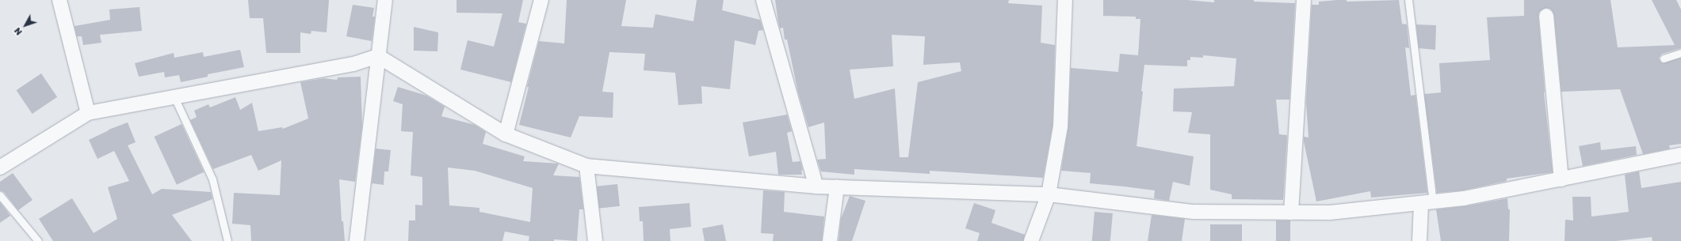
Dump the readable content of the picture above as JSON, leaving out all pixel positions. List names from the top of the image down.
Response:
{
  "north": "bottom left"
}
